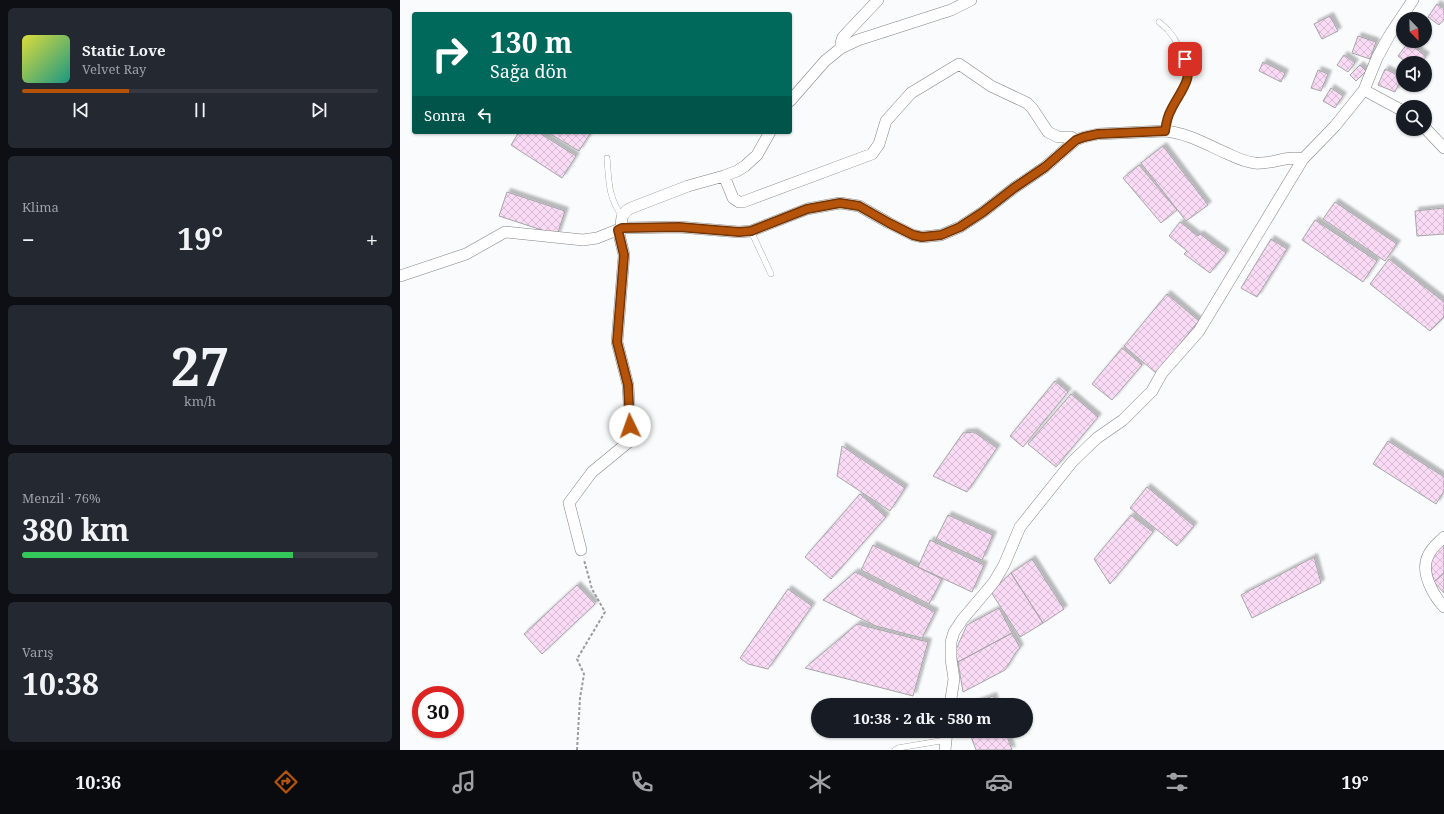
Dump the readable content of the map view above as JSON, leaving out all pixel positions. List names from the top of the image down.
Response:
{
  "north": "bottom right",
  "page": {
    "turn": ["130 m", "Sağa dön"],
    "song": ["Static Love", "Velvet Ray"],
    "then": "Sonra",
    "tile": [
      "Klima",
      ["27", "km/h"],
      ["Menzil · 76%", "380 km"],
      ["Varış", "10:38"]
    ],
    "heat": ["−", "19°", "+"],
    "limit": "30",
    "trip": "10:38 · 2 dk · 580 m",
    "tabs": ["10:36", "19°"]
  }
}
